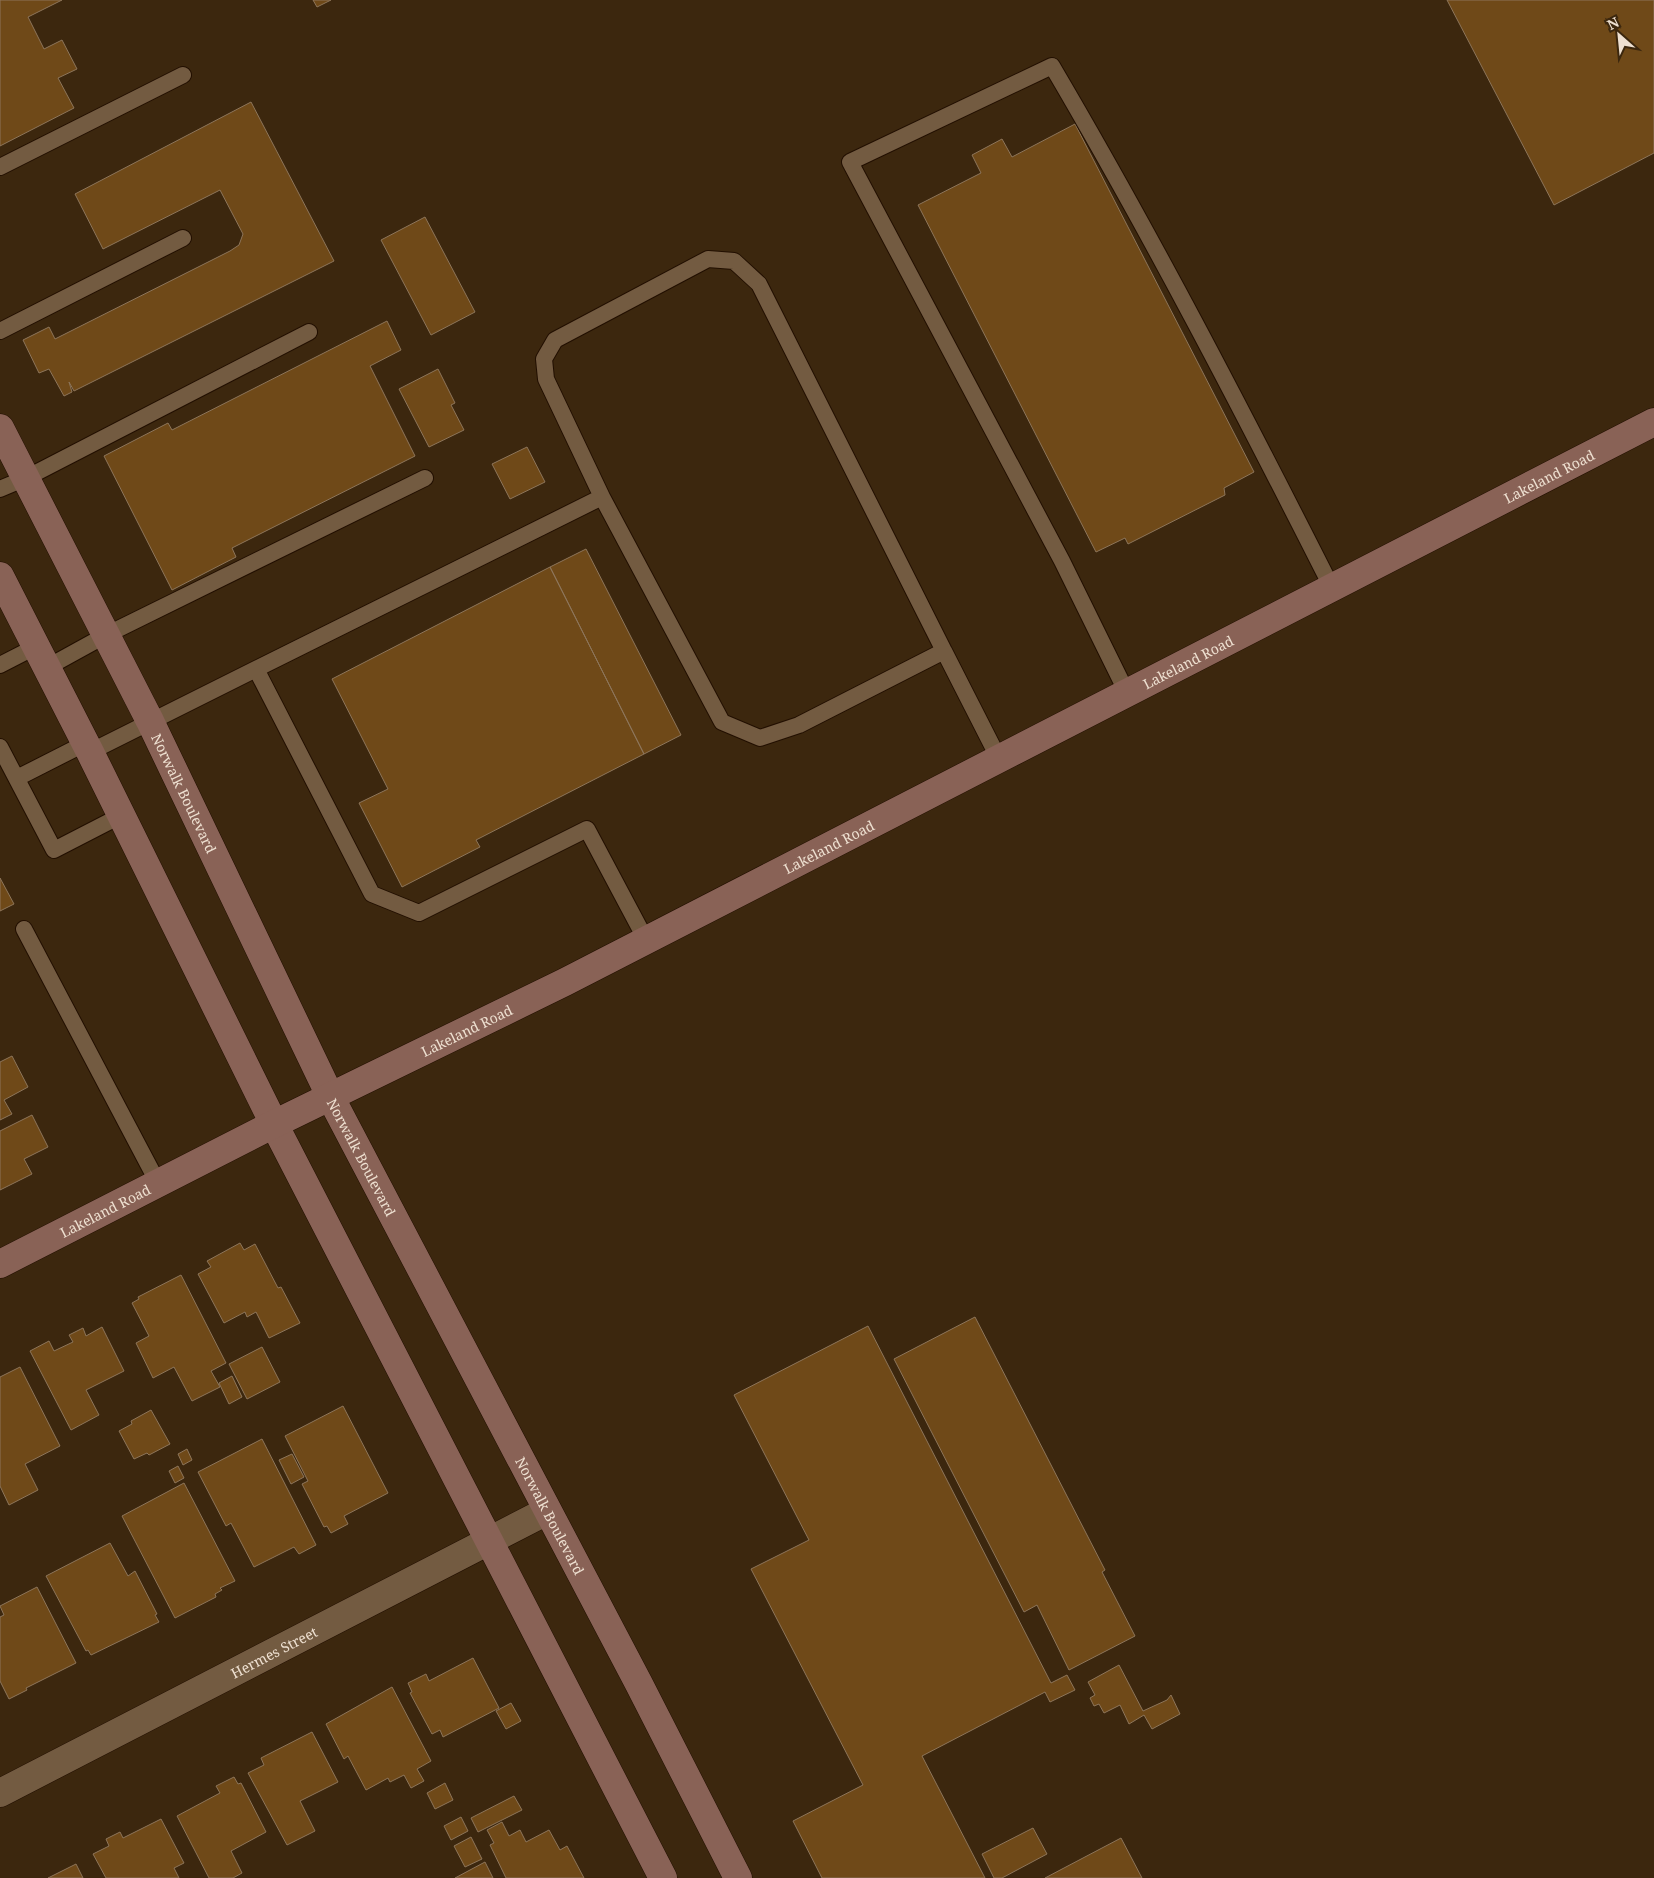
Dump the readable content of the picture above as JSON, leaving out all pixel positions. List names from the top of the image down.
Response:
{
  "streets": {
    "main road": ["Lakeland Road", "Norwalk Boulevard"],
    "street": ["Hermes Street"]
  },
  "crossings": [
    ["Lakeland Road", "Norwalk Boulevard"],
    ["Norwalk Boulevard", "Hermes Street"]
  ],
  "north": "top left"
}
